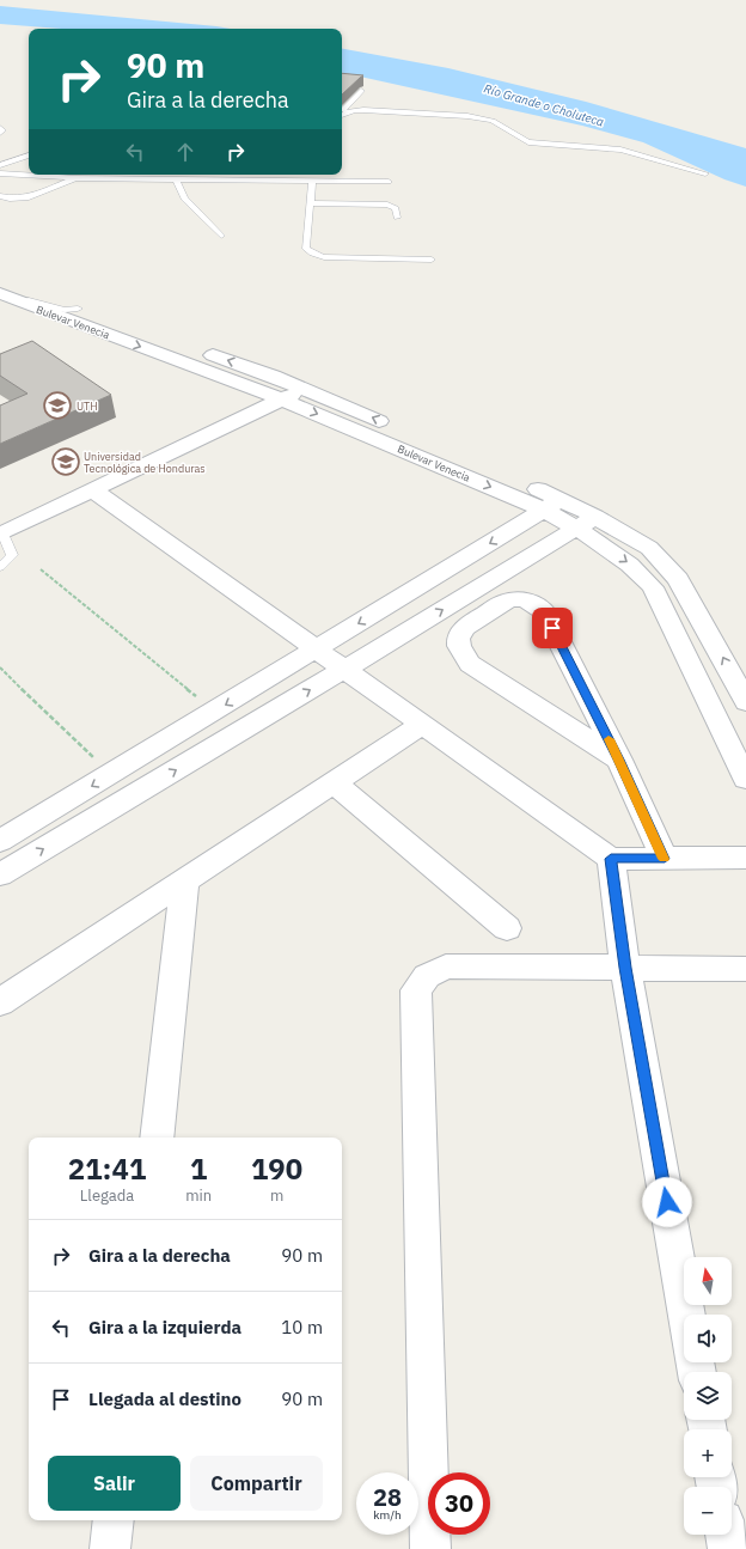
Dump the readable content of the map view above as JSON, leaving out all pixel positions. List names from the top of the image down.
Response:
{
  "streets": {
    "street": ["Bulevar Venecia"]
  },
  "water": ["Río Grande o Choluteca"],
  "places": {
    "school or university": ["UTH", "Universidad Tecnológica de Honduras"]
  },
  "north": "top",
  "page": {
    "turn": ["90 m", "Gira a la derecha"],
    "eta": [
      "21:41",
      "Llegada",
      "1",
      "min",
      "190",
      "m"
    ],
    "list": [
      {
        "name": "Gira a la derecha",
        "value": "90 m"
      },
      {
        "name": "Gira a la izquierda",
        "value": "10 m"
      },
      {
        "name": "Llegada al destino",
        "value": "90 m"
      }
    ],
    "map_buttons": ["+", "−"],
    "buttons": ["Salir", "Compartir"],
    "speed": "28 km/h",
    "limit": "30"
  }
}
